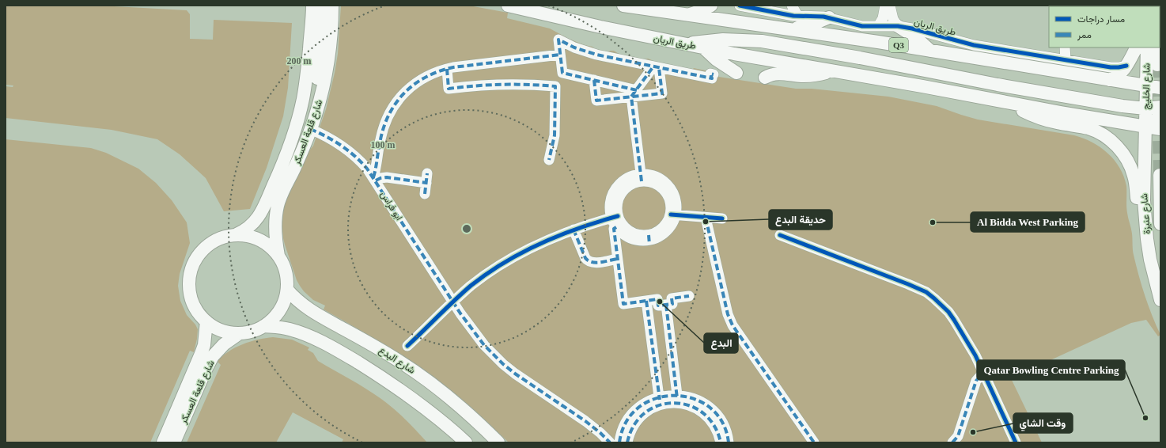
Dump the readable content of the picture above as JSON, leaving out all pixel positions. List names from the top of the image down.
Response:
{
  "streets": {
    "main road": [
      "طريق الريان",
      "Q3",
      "شارع الخليج",
      "شارع قلعة العسكر",
      "شارع عنيزة",
      "شارع البدع"
    ],
    "street": ["ابو فراس"]
  },
  "crossings": [
    ["طريق الريان", "شارع الخليج"],
    ["طريق الريان", "شارع عنيزة"],
    ["Q3", "شارع الخليج"],
    ["شارع الخليج", "شارع عنيزة"],
    ["شارع قلعة العسكر", "ابو فراس"],
    ["شارع قلعة العسكر", "شارع البدع"]
  ],
  "places": [
    "حديقة البدع",
    "Al Bidda West Parking",
    "البدع",
    "Qatar Bowling Centre Parking",
    "وقت الشاي"
  ],
  "legend": ["مسار دراجات", "ممر"],
  "rings": ["200 m", "100 m"]
}
